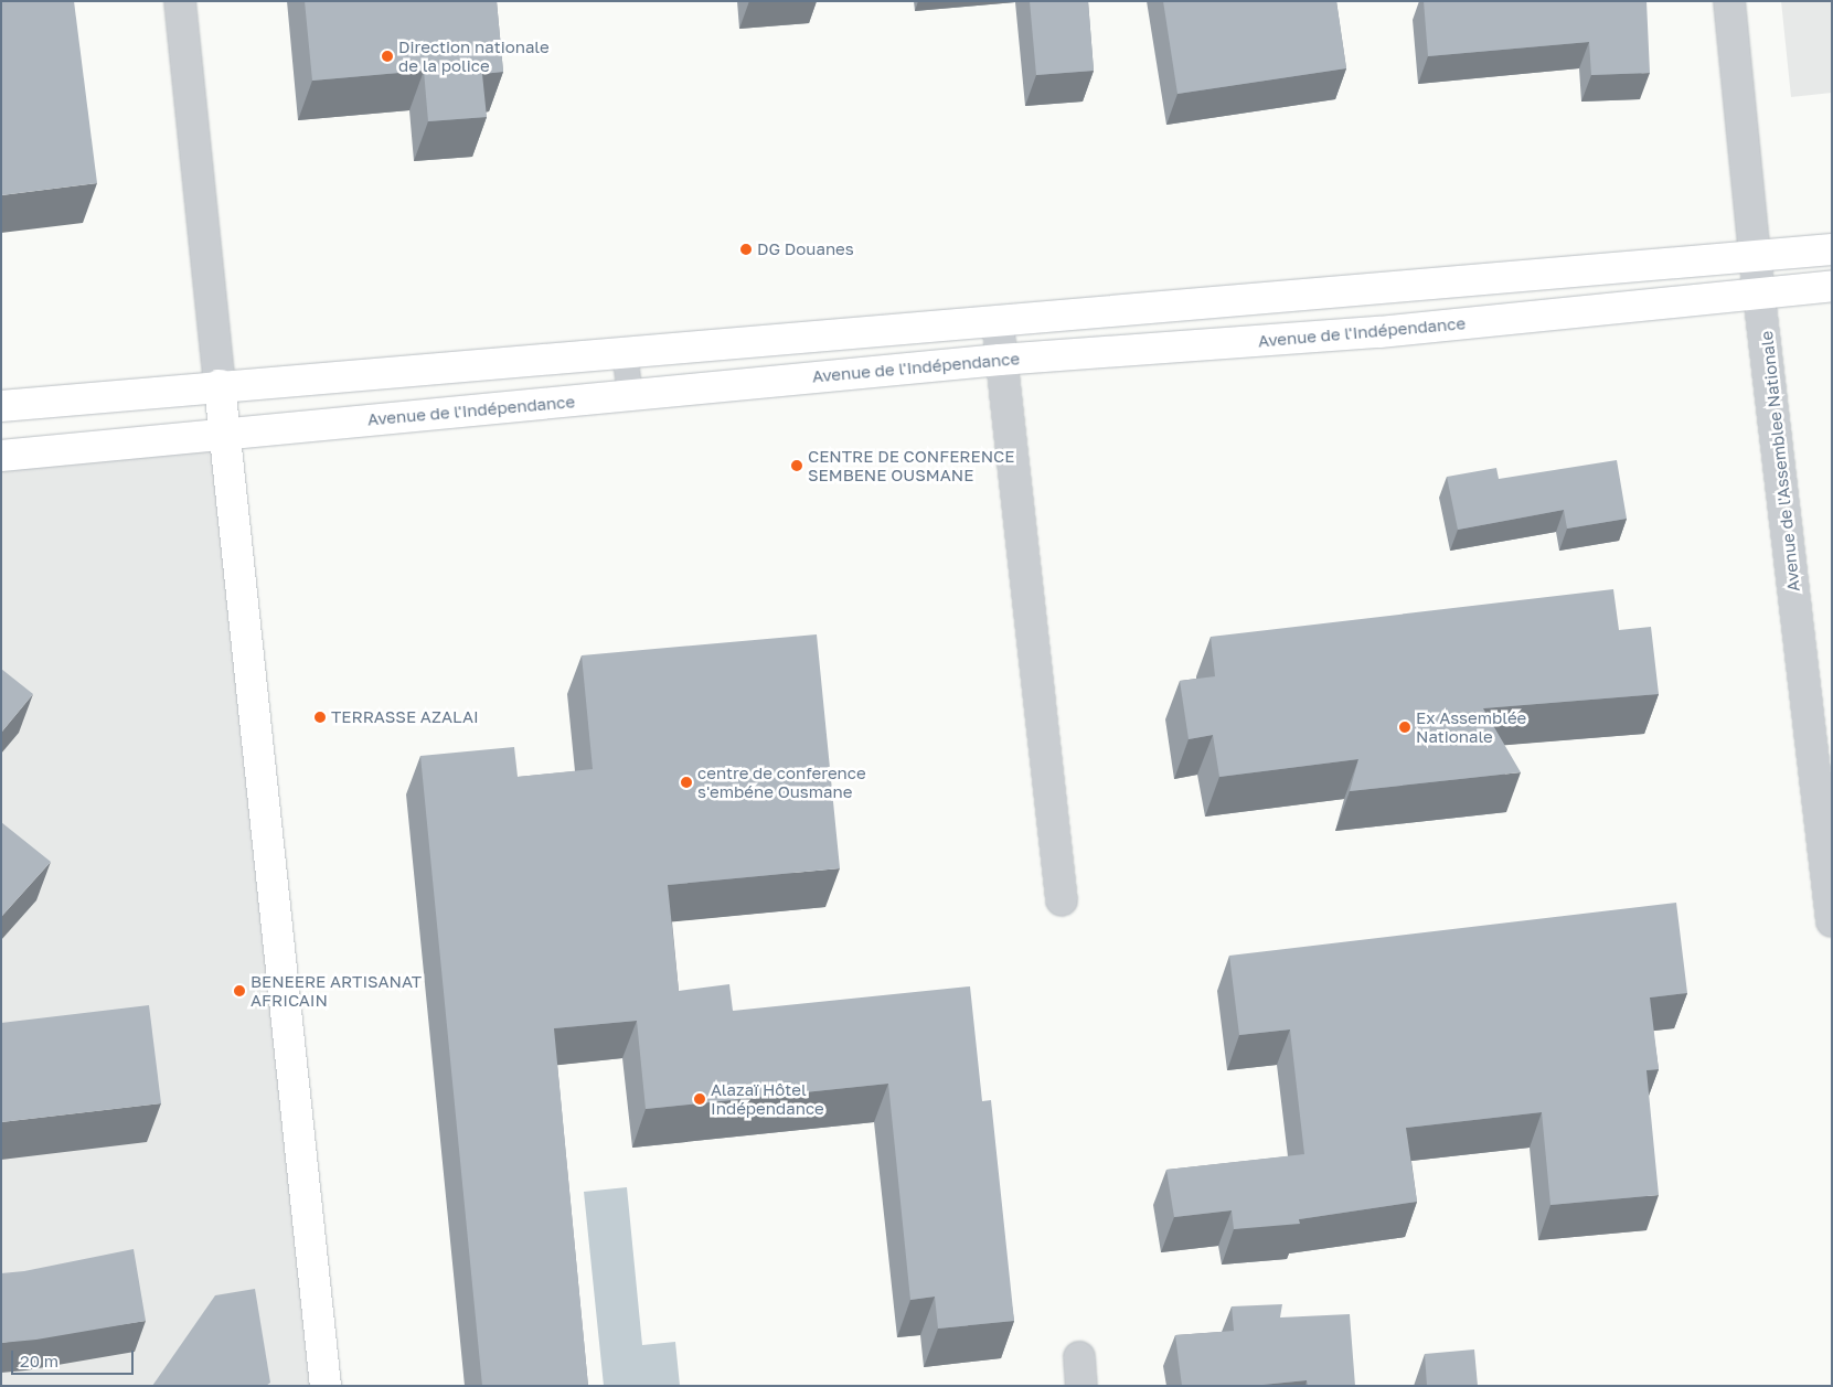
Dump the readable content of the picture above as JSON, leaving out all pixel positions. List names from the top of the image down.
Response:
{
  "streets": {
    "main road": ["Avenue de l'Indépendance"],
    "street": ["Avenue de l'Assemblee Nationale"]
  },
  "crossings": [
    ["Avenue de l'Indépendance", "Avenue de l'Assemblee Nationale"]
  ],
  "places": [
    "Direction nationale de la police",
    "DG Douanes",
    "CENTRE DE CONFERENCE SEMBENE OUSMANE",
    "TERRASSE AZALAI",
    "Ex Assemblée Nationale",
    "centre de conference s'embéne Ousmane",
    "BENEERE ARTISANAT AFRICAIN",
    "Alazaï Hôtel Indépendance"
  ],
  "scale_bar": "20 m"
}
